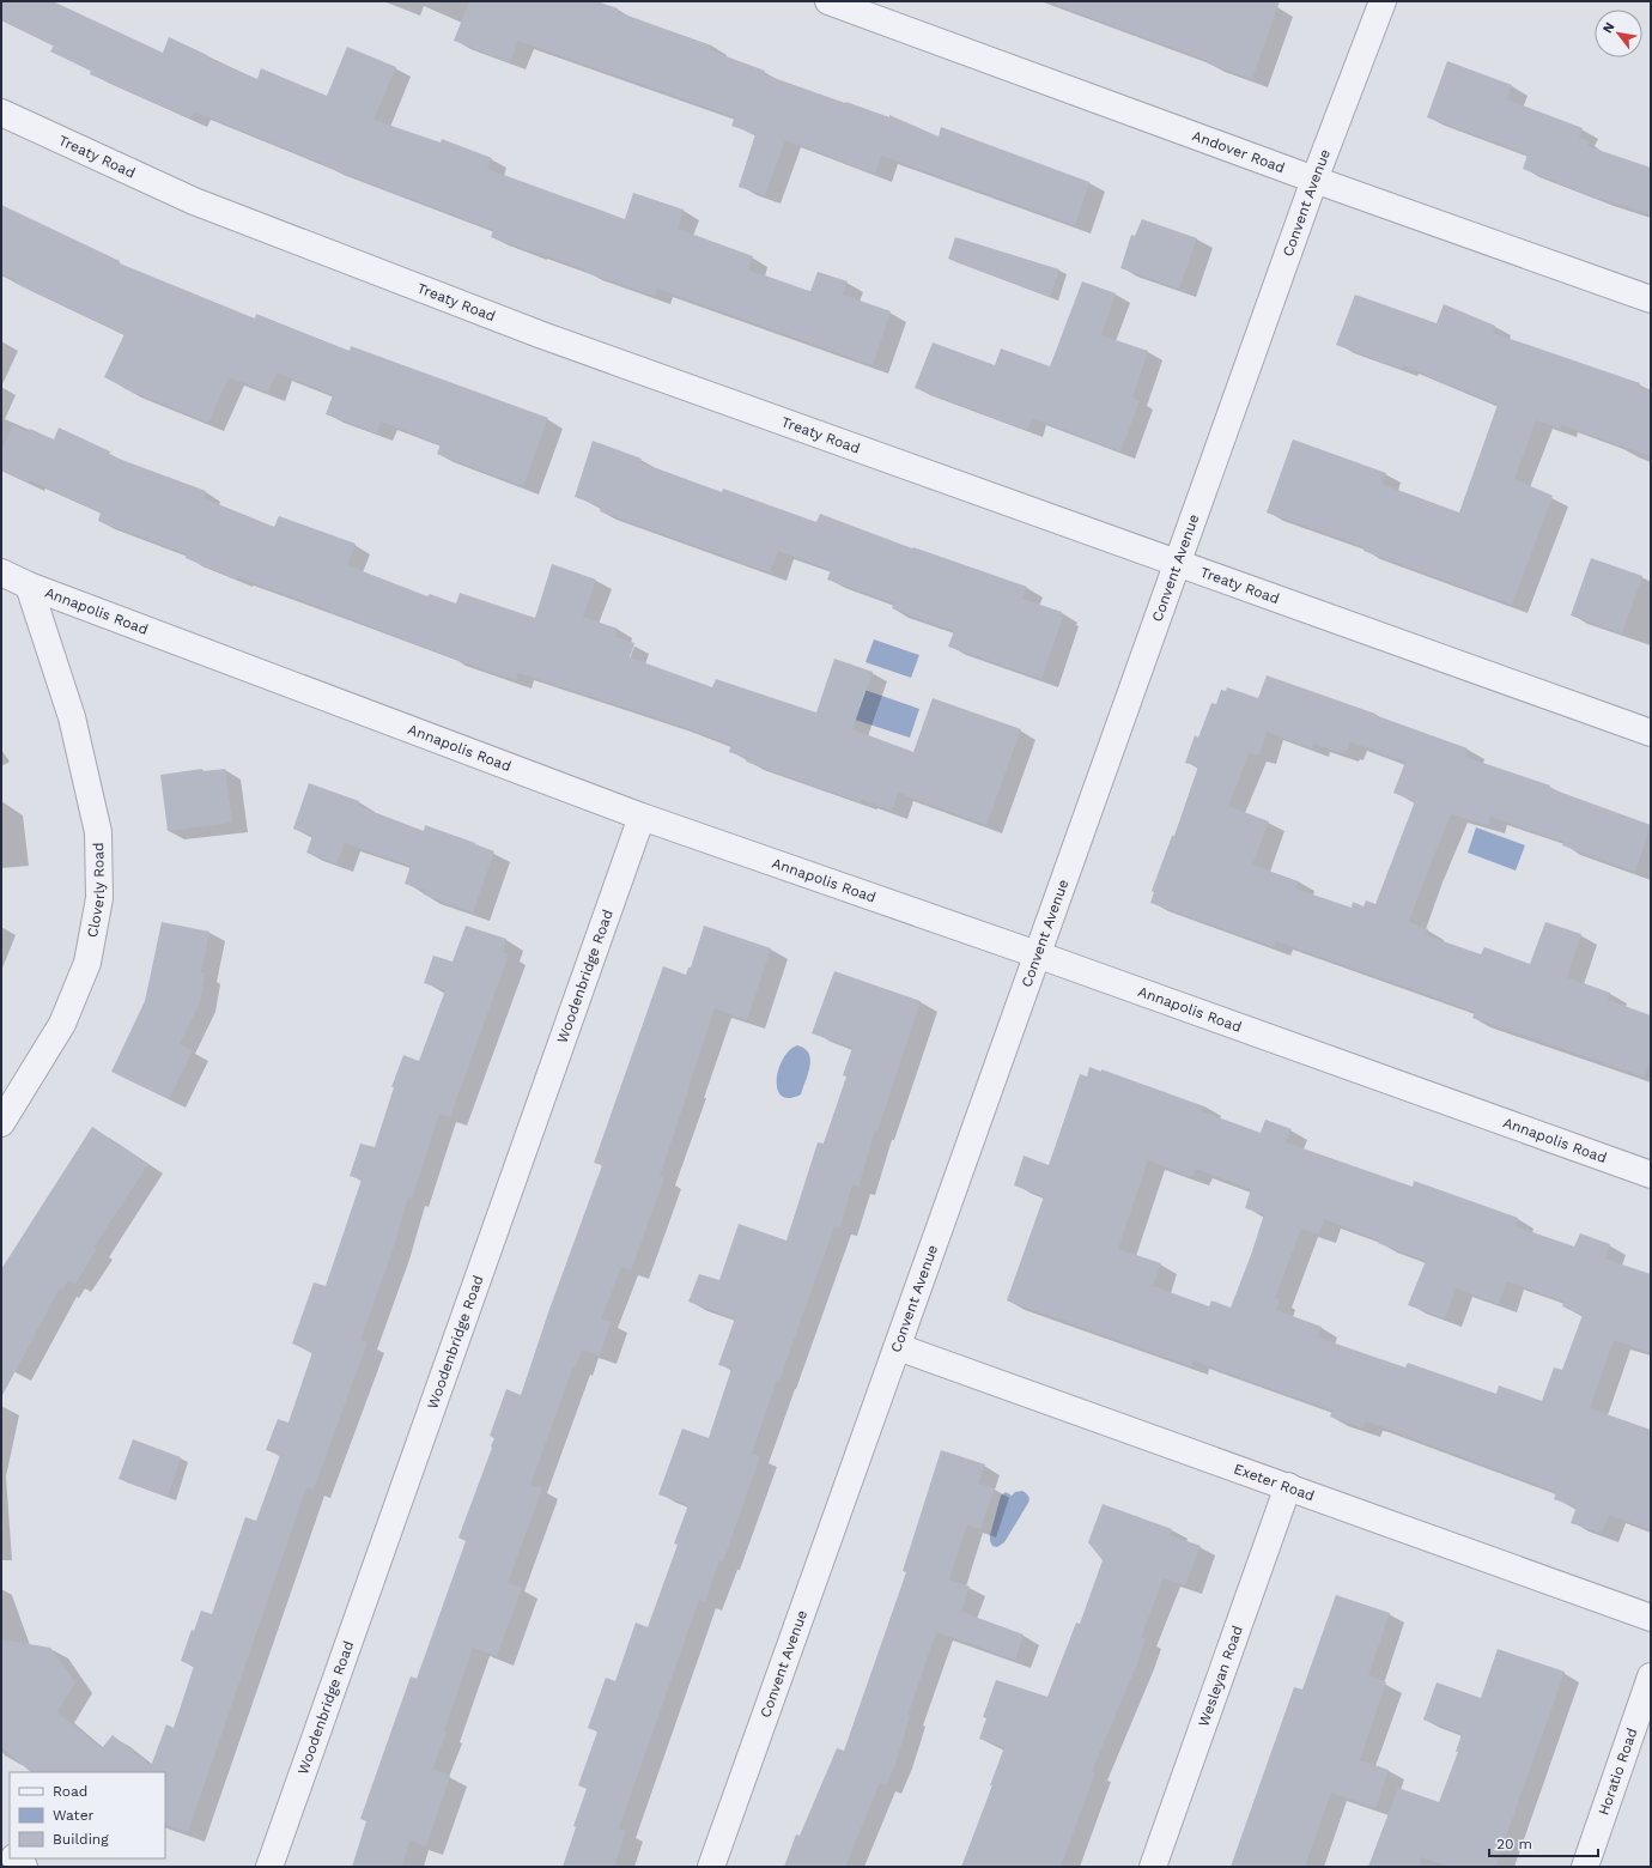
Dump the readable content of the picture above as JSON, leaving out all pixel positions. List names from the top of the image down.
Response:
{
  "streets": {
    "street": [
      "Andover Road",
      "Treaty Road",
      "Convent Avenue",
      "Annapolis Road",
      "Cloverly Road",
      "Woodenbridge Road",
      "Exeter Road",
      "Wesleyan Road",
      "Horatio Road"
    ]
  },
  "crossings": [
    ["Andover Road", "Convent Avenue"],
    ["Treaty Road", "Convent Avenue"],
    ["Convent Avenue", "Annapolis Road"],
    ["Convent Avenue", "Exeter Road"],
    ["Annapolis Road", "Cloverly Road"],
    ["Annapolis Road", "Woodenbridge Road"],
    ["Exeter Road", "Wesleyan Road"]
  ],
  "legend": ["Road", "Water", "Building"],
  "scale_bar": "20 m",
  "north": "top left"
}
